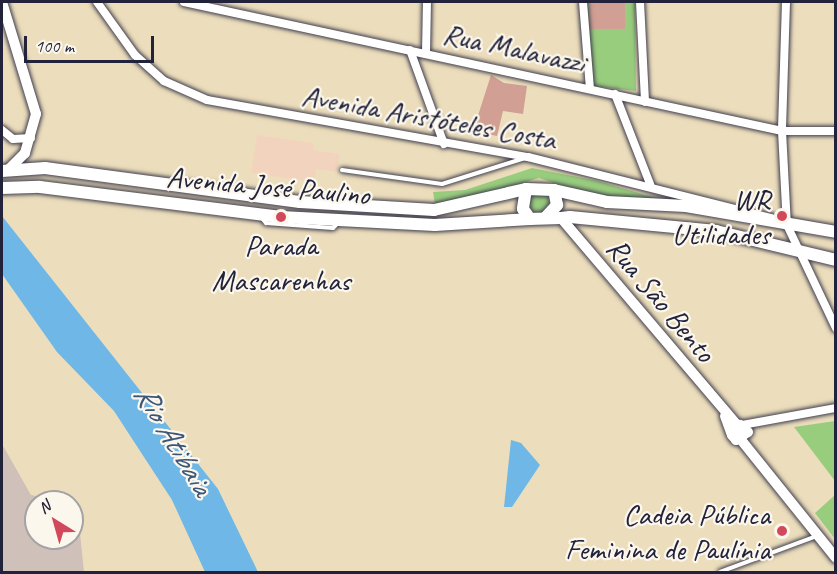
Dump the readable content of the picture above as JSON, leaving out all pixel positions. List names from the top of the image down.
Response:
{
  "streets": {
    "main road": ["Avenida José Paulino", "Rua São Bento"],
    "street": ["Rua Malavazzi", "Avenida Aristóteles Costa"]
  },
  "water": ["Rio Atibaia"],
  "places": ["WR Utilidades", "Parada Mascarenhas", "Cadeia Pública Feminina de Paulínia"],
  "scale_bar": "100 m",
  "north": "top left"
}
